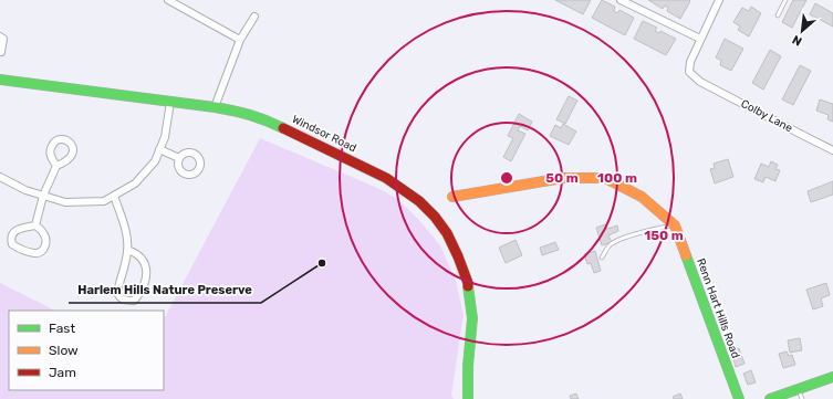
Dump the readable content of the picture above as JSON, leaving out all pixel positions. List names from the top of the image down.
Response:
{
  "streets": {
    "street": ["Colby Lane", "Windsor Road", "Renn Hart Hills Road"]
  },
  "places": ["Harlem Hills Nature Preserve"],
  "legend": ["Fast", "Slow", "Jam"],
  "north": "bottom left",
  "rings": ["50 m", "100 m", "150 m"]
}
